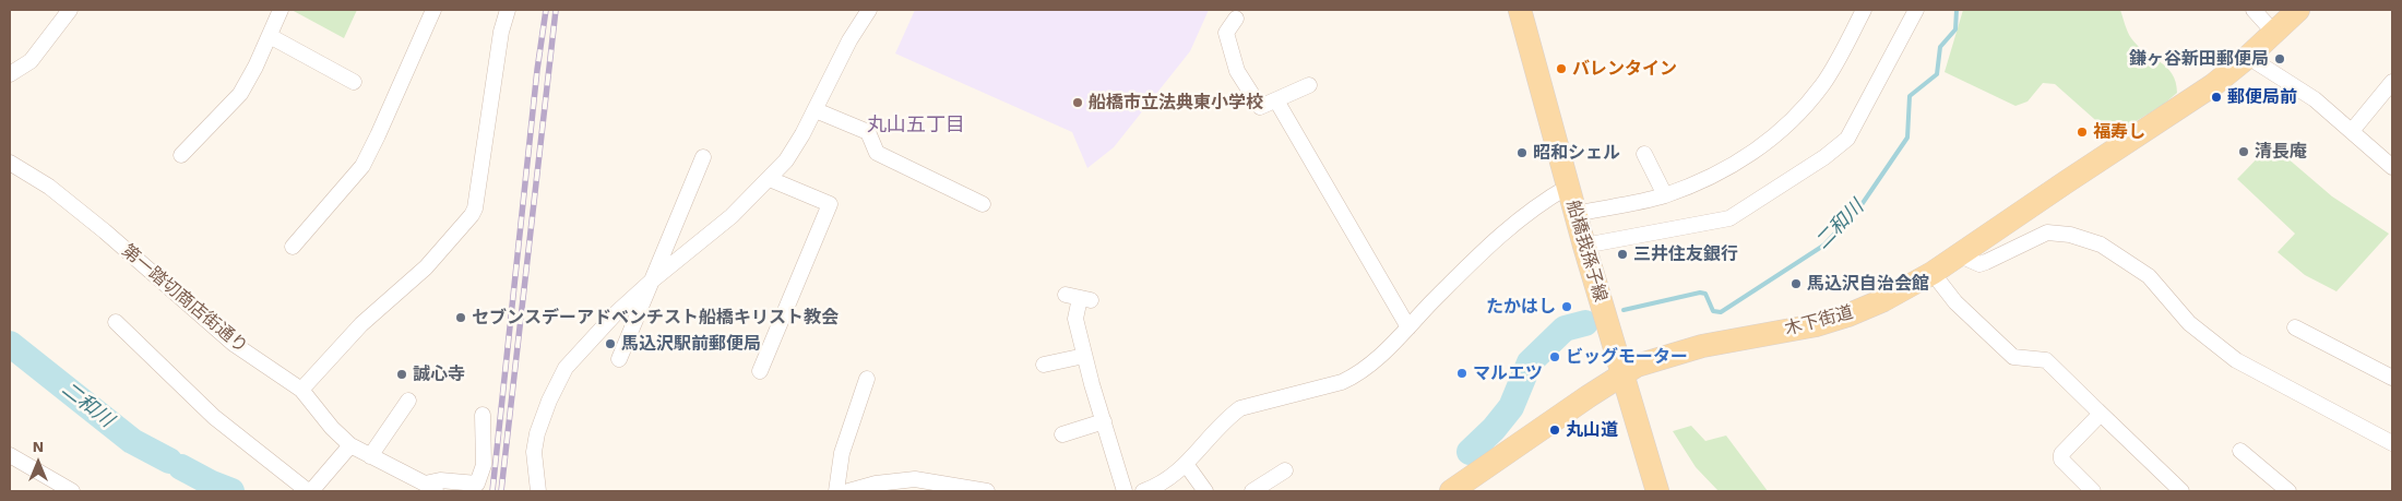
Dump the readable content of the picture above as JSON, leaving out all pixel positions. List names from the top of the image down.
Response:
{
  "streets": {
    "main road": ["船橋我孫子線", "木下街道"],
    "street": ["第一踏切商店街通り"]
  },
  "crossings": [
    ["船橋我孫子線", "木下街道"]
  ],
  "districts": ["丸山五丁目"],
  "water": ["二和川"],
  "places": [
    "鎌ヶ谷新田郵便局",
    "バレンタイン",
    "郵便局前",
    "船橋市立法典東小学校",
    "福寿し",
    "清長庵",
    "昭和シェル",
    "三井住友銀行",
    "馬込沢自治会館",
    "たかはし",
    "セブンスデーアドベンチスト船橋キリスト教会",
    "馬込沢駅前郵便局",
    "ビッグモーター",
    "マルエツ",
    "誠心寺",
    "丸山道"
  ],
  "north": "top"
}
